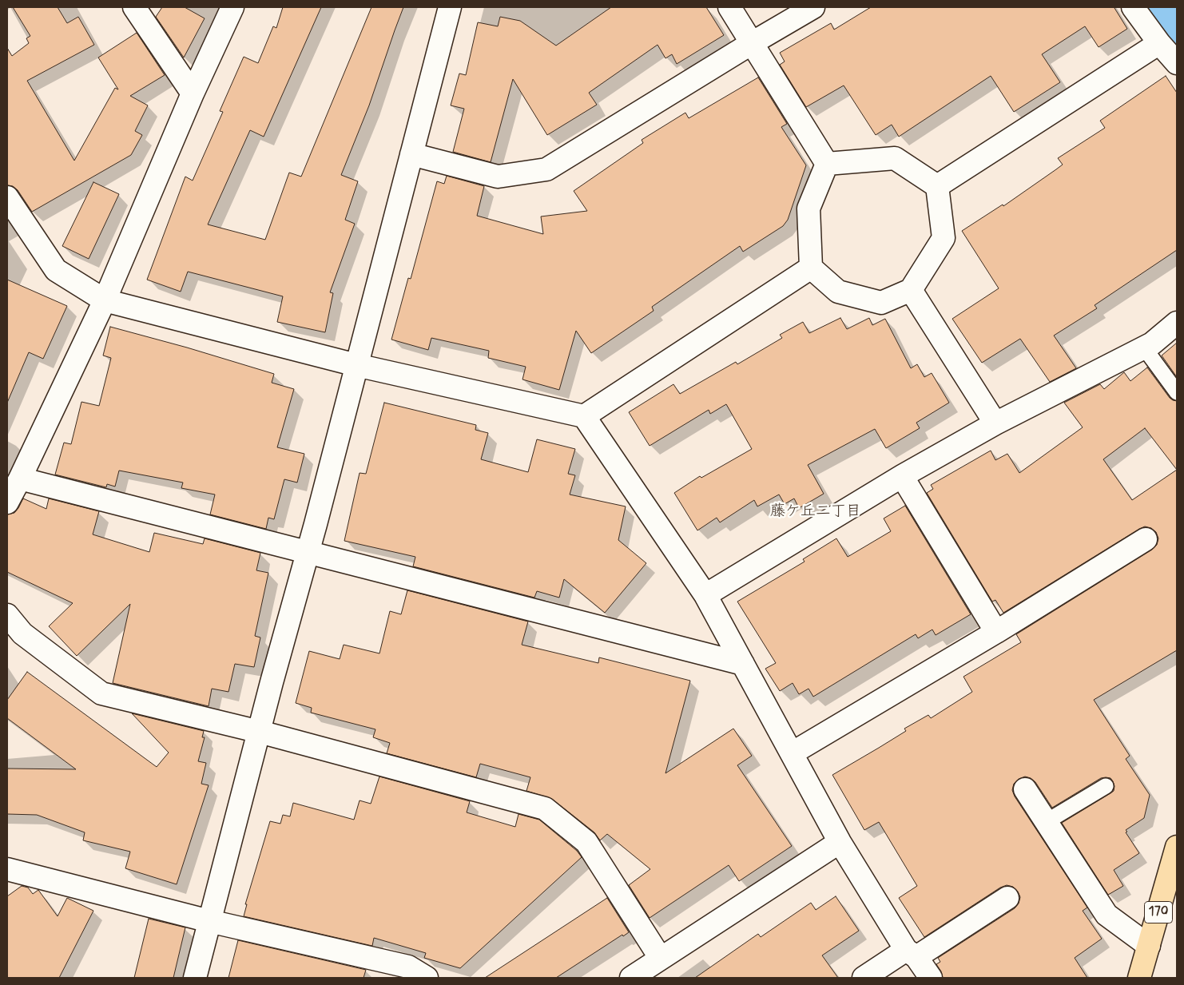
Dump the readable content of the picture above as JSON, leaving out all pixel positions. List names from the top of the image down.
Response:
{
  "streets": {
    "highway": ["170"]
  },
  "districts": ["藤ケ丘二丁目"]
}
